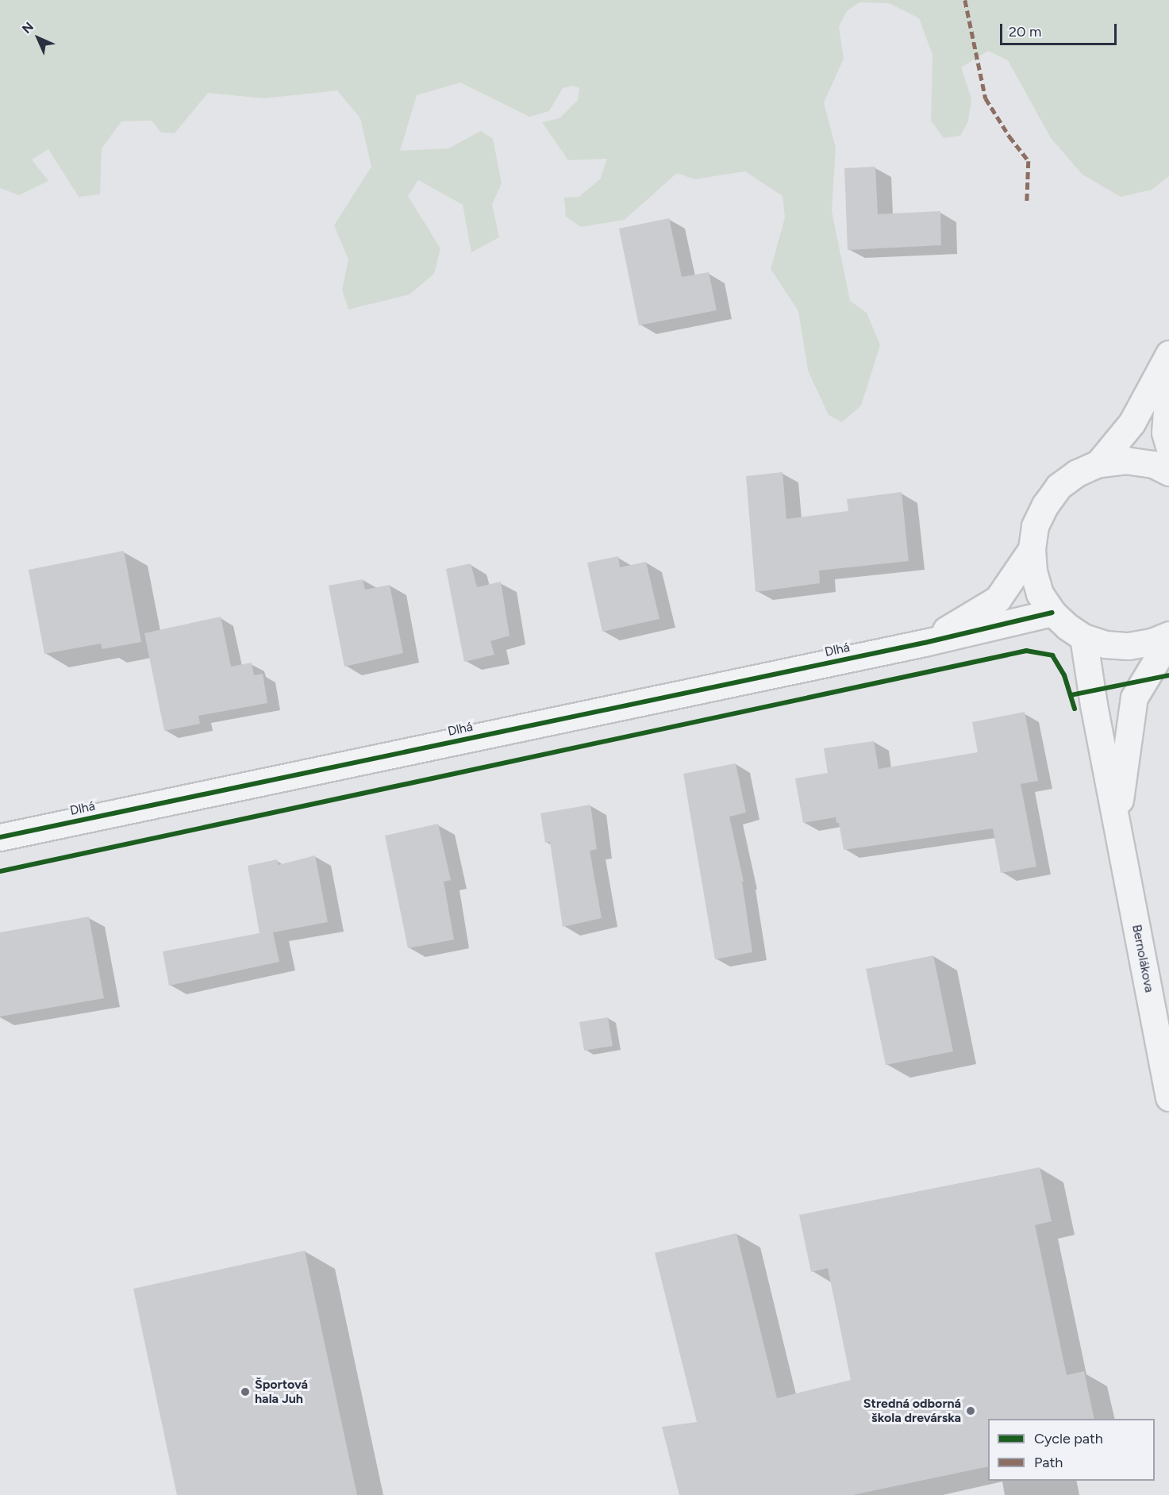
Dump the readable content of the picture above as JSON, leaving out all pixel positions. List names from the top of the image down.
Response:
{
  "streets": {
    "street": ["Dlhá", "Bernolákova"]
  },
  "places": ["Športová hala Juh", "Stredná odborná škola drevárska"],
  "legend": ["Cycle path", "Path"],
  "scale_bar": "20 m",
  "north": "top left"
}
